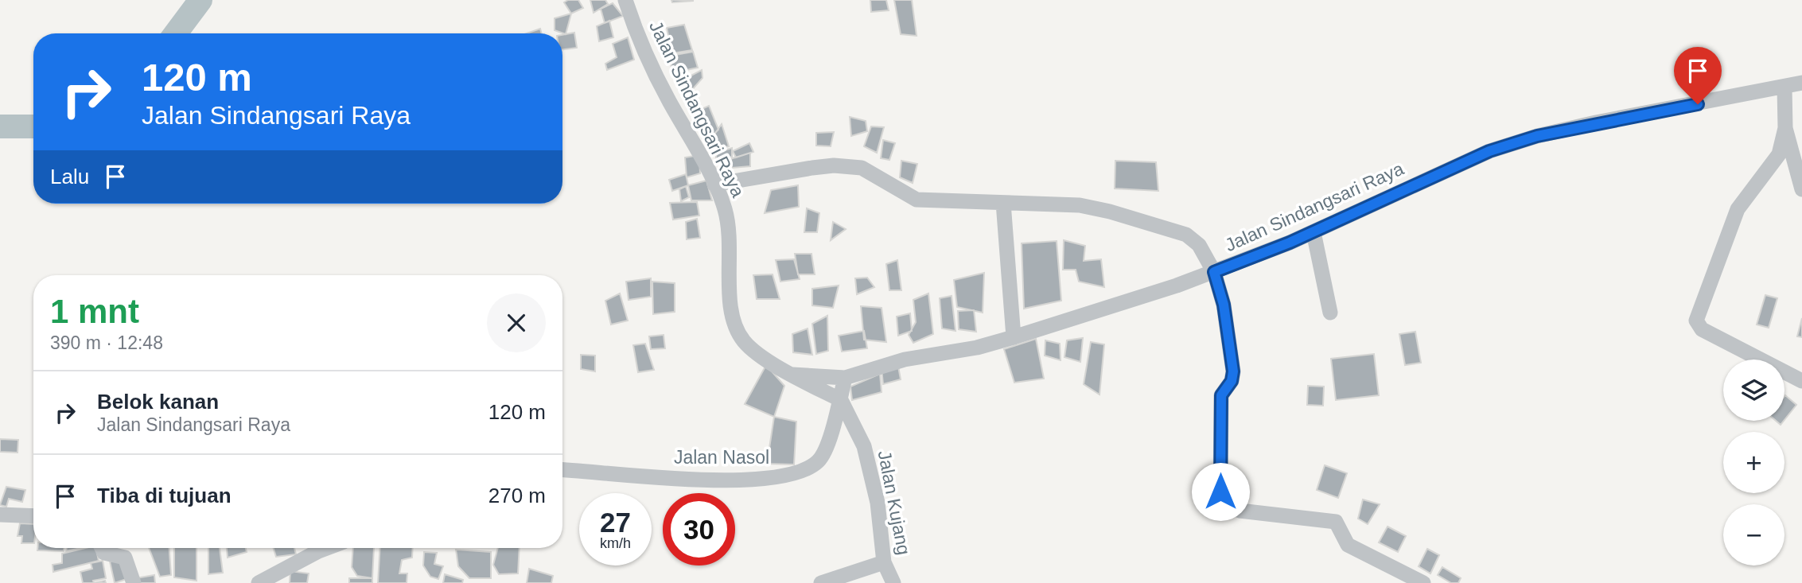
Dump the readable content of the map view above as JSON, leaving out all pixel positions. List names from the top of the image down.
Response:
{
  "streets": {
    "street": ["Jalan Sindangsari Raya", "Jalan Nasol", "Jalan Kujang"]
  },
  "crossings": [
    ["Jalan Sindangsari Raya", "Jalan Nasol"],
    ["Jalan Sindangsari Raya", "Jalan Kujang"],
    ["Jalan Nasol", "Jalan Kujang"]
  ],
  "page": {
    "turn": ["120 m", "Jalan Sindangsari Raya"],
    "then": "Lalu",
    "heading": ["1 mnt", "390 m · 12:48"],
    "map_buttons": ["+", "−"],
    "list": [
      {
        "name": "Belok kanan",
        "note": "Jalan Sindangsari Raya",
        "value": "120 m"
      },
      {
        "name": "Tiba di tujuan",
        "value": "270 m"
      }
    ],
    "speed": "27 km/h",
    "limit": "30"
  }
}
